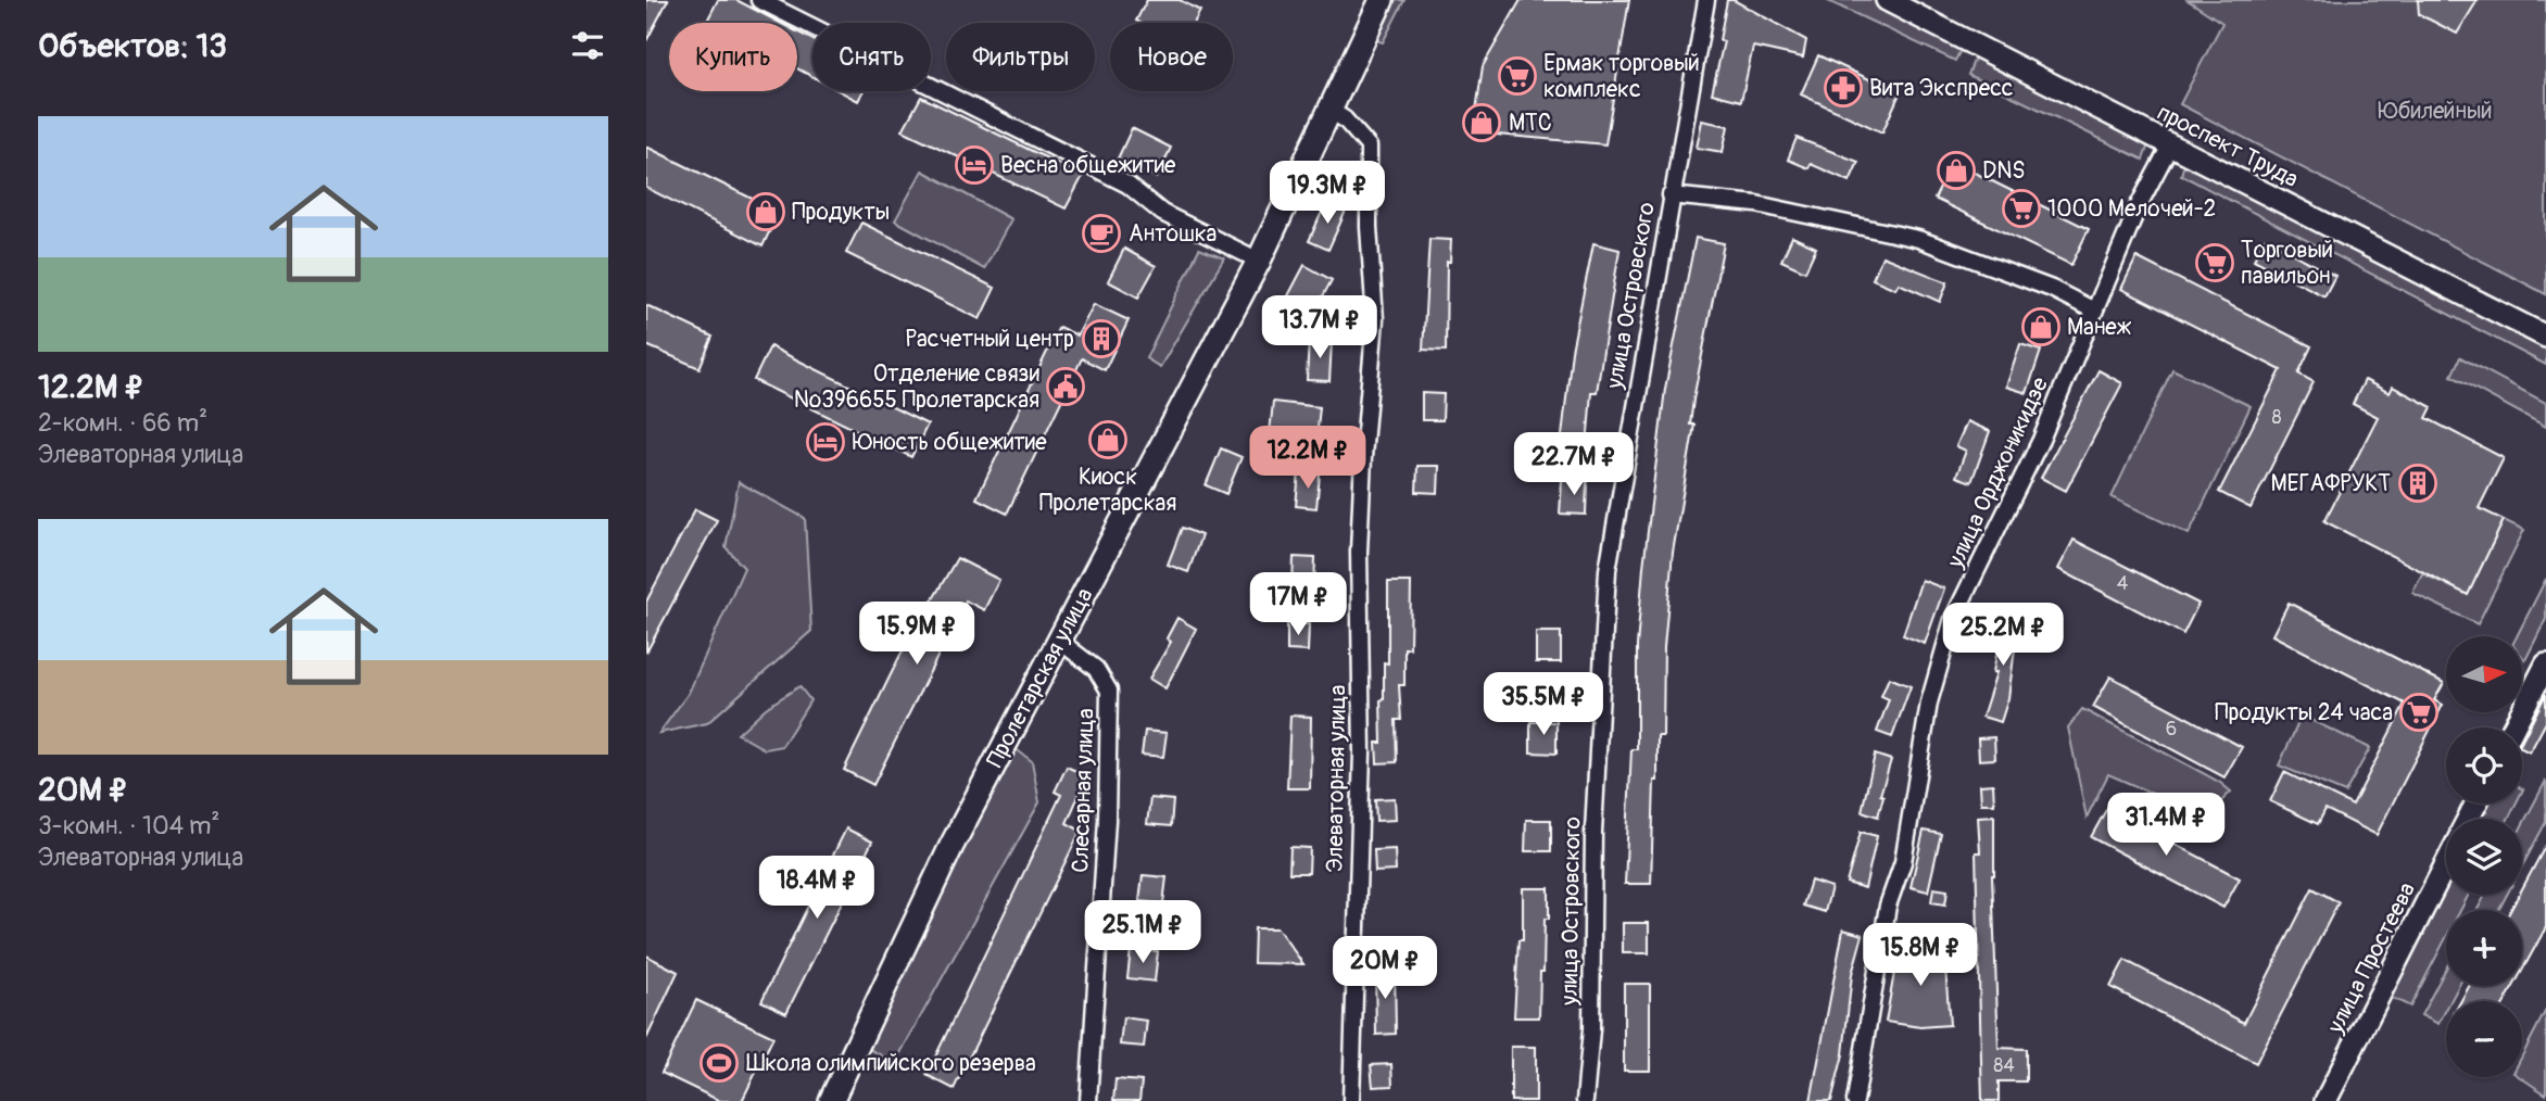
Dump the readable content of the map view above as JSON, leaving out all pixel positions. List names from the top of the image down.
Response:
{
  "streets": {
    "main road": ["Пролетарская улица"],
    "street": [
      "проспект Труда",
      "улица Островского",
      "улица Орджоникидзе",
      "Элеваторная улица",
      "Слесарная улица",
      "улица Простеева"
    ]
  },
  "crossings": [
    ["проспект Труда", "улица Орджоникидзе"],
    ["Пролетарская улица", "Элеваторная улица"],
    ["Пролетарская улица", "Слесарная улица"]
  ],
  "parks": ["Юбилейный"],
  "places": {
    "supermarket": [
      "Ермак торговый комплекс",
      "1000 Мелочей-2",
      "Торговый павильон",
      "Продукты 24 часа"
    ],
    "pharmacy": ["Вита Экспресс"],
    "shop": [
      "МТС",
      "DNS",
      "Продукты",
      "Манеж",
      "Киоск Пролетарская"
    ],
    "hotel": ["Весна общежитие", "Юность общежитие"],
    "cafe": ["Антошка"],
    "building": ["Расчетный центр", "МЕГАФРУКТ"],
    "public building": ["Отделение связи №396655 Пролетарская"],
    "sports": ["Школа олимпийского резерва"]
  },
  "house_numbers": [
    "8",
    "4",
    "6",
    "84"
  ],
  "north": "right",
  "page": {
    "heading": "Объектов: 13",
    "chip": [
      "Купить",
      "Снять",
      "Фильтры",
      "Новое"
    ],
    "list": [
      {
        "name": "12.2M ₽",
        "note": "2-комн. · 66 m² · Элеваторная улица"
      },
      {
        "name": "20M ₽",
        "note": "3-комн. · 104 m² · Элеваторная улица"
      }
    ],
    "price": [
      "19.3M ₽",
      "13.7M ₽",
      "12.2M ₽",
      "22.7M ₽",
      "17M ₽",
      "15.9M ₽",
      "25.2M ₽",
      "35.5M ₽",
      "31.4M ₽",
      "18.4M ₽",
      "25.1M ₽",
      "15.8M ₽",
      "20M ₽"
    ],
    "map_buttons": ["+", "−"]
  }
}
